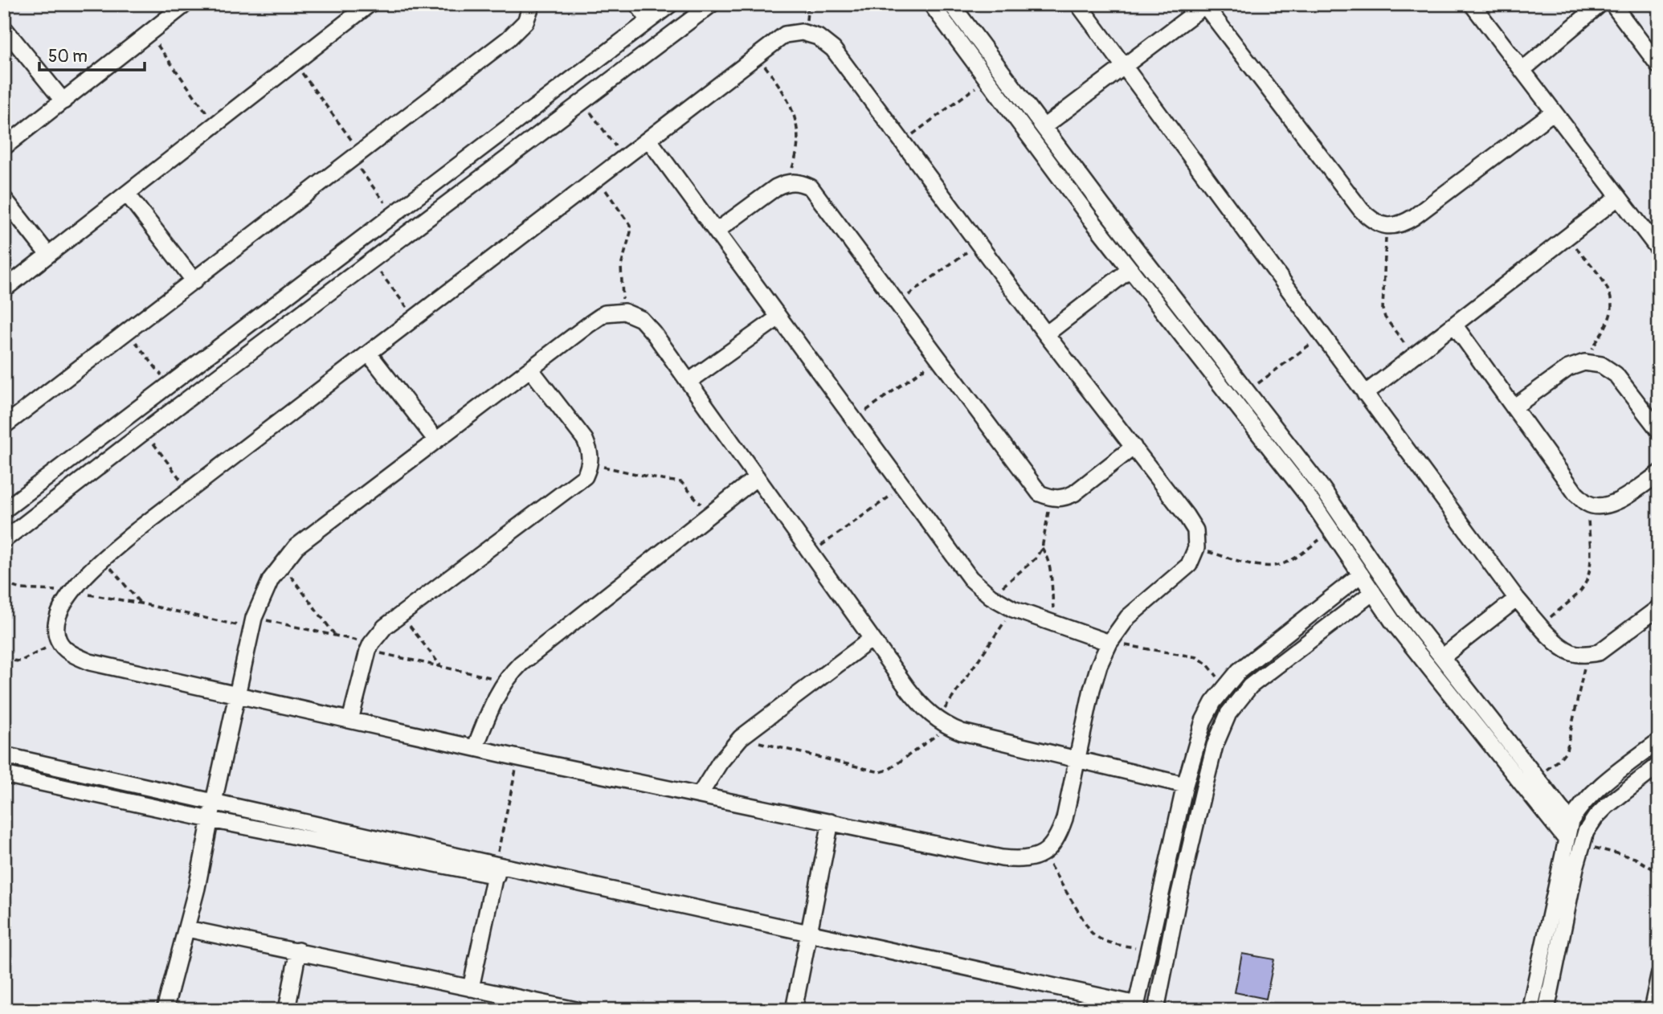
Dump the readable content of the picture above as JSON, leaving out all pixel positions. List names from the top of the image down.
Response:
{
  "scale_bar": "50 m"
}
